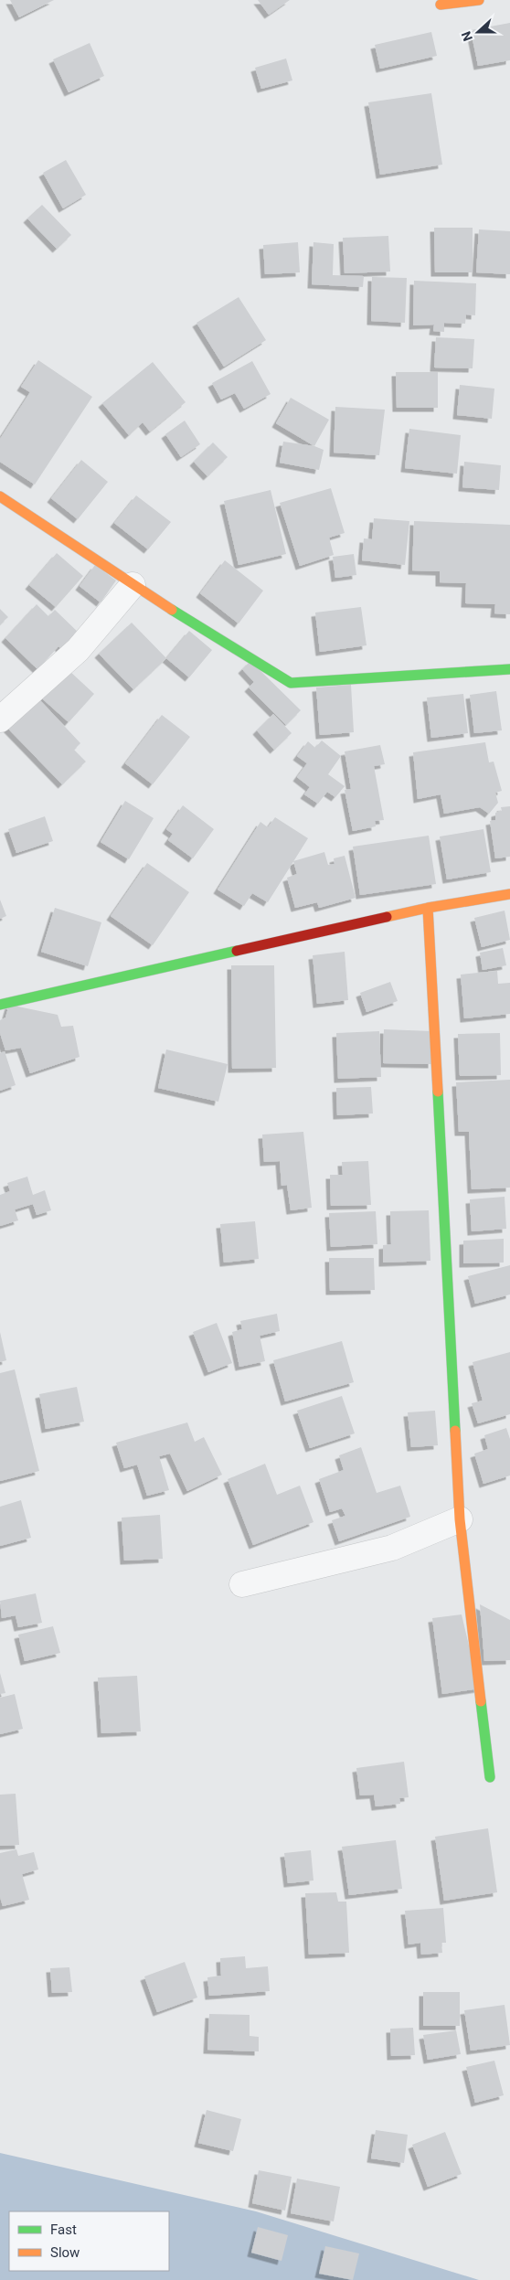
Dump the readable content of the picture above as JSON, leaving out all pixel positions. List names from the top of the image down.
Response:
{
  "legend": ["Fast", "Slow"],
  "north": "left"
}
